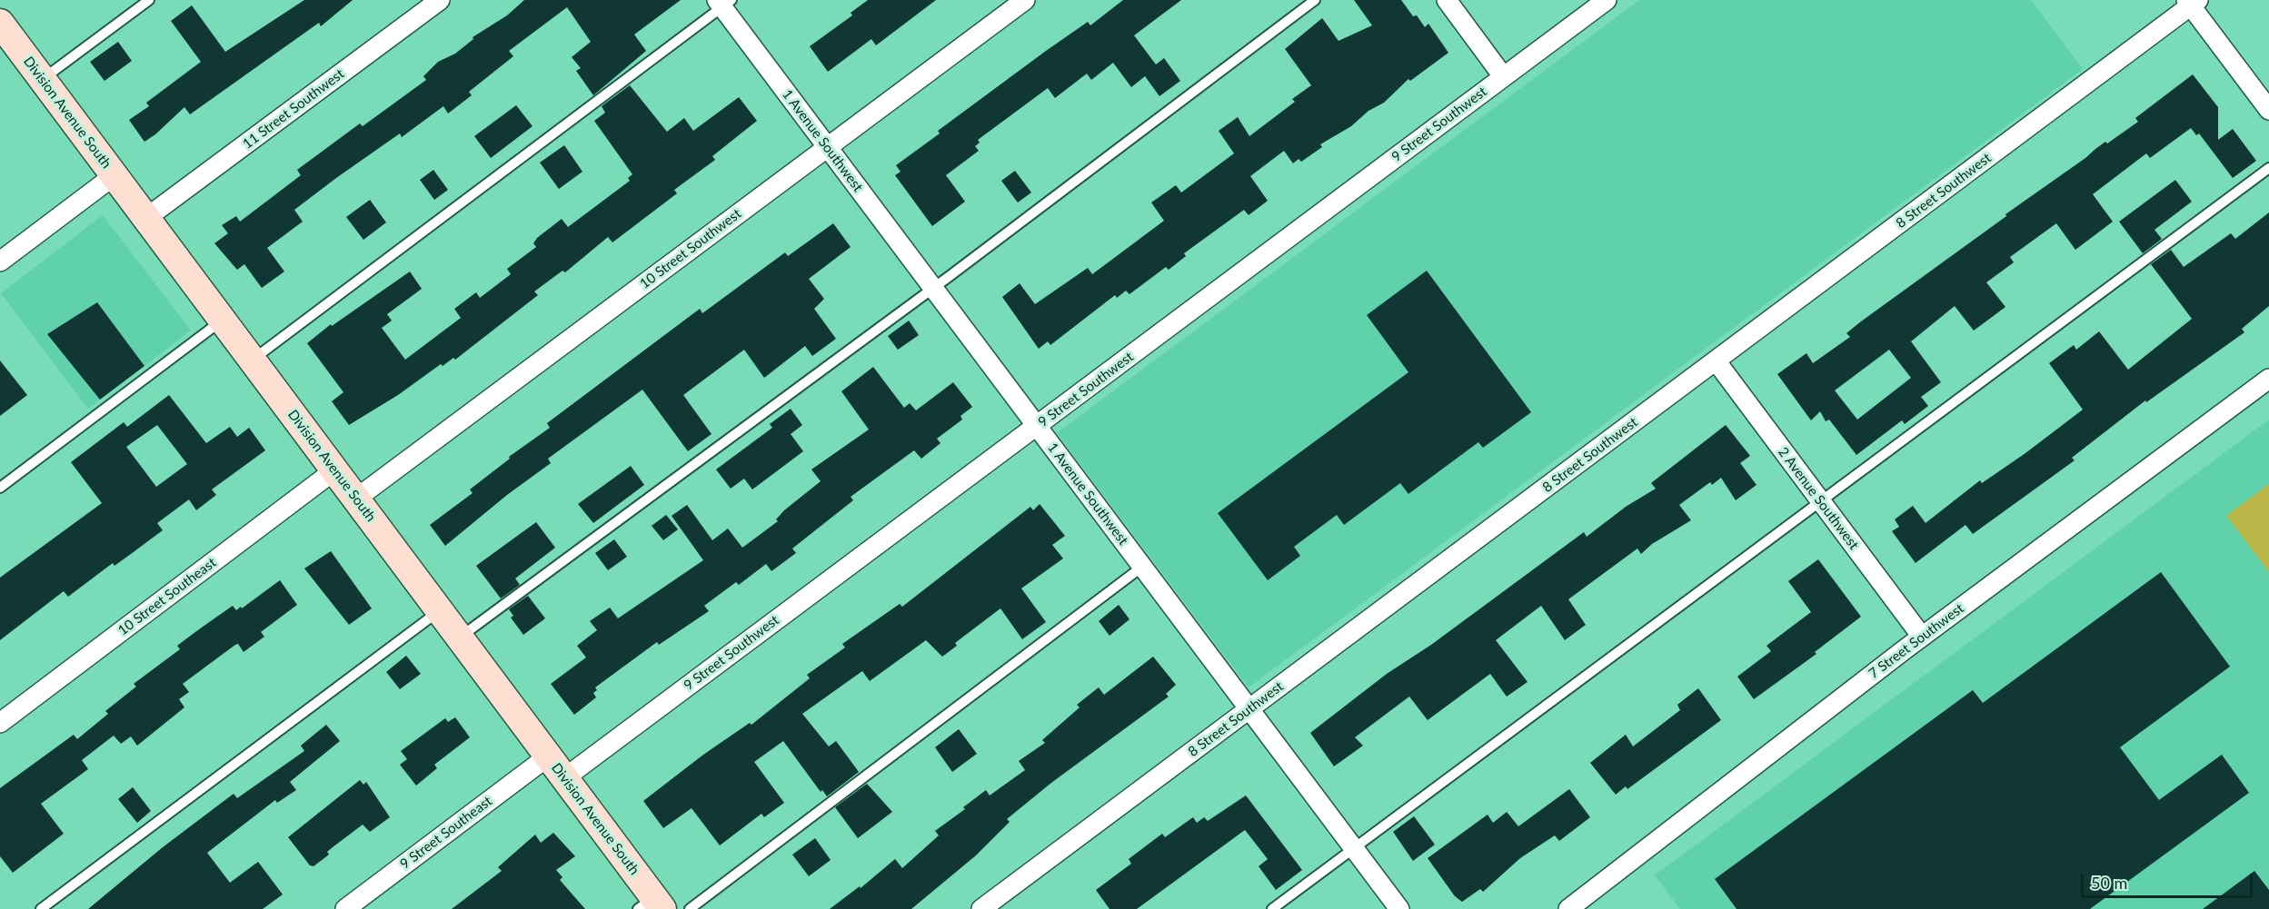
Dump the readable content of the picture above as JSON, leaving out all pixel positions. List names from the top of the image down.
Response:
{
  "streets": {
    "street": [
      "11 Street Southwest",
      "Division Avenue South",
      "9 Street Southwest",
      "1 Avenue Southwest",
      "8 Street Southwest",
      "10 Street Southwest",
      "2 Avenue Southwest",
      "10 Street Southeast",
      "7 Street Southwest",
      "9 Street Southeast"
    ]
  },
  "crossings": [
    ["11 Street Southwest", "Division Avenue South"],
    ["Division Avenue South", "9 Street Southwest"],
    ["Division Avenue South", "10 Street Southwest"],
    ["Division Avenue South", "10 Street Southeast"],
    ["Division Avenue South", "9 Street Southeast"],
    ["9 Street Southwest", "1 Avenue Southwest"],
    ["1 Avenue Southwest", "8 Street Southwest"],
    ["1 Avenue Southwest", "10 Street Southwest"],
    ["8 Street Southwest", "2 Avenue Southwest"],
    ["2 Avenue Southwest", "7 Street Southwest"]
  ],
  "scale_bar": "50 m"
}
